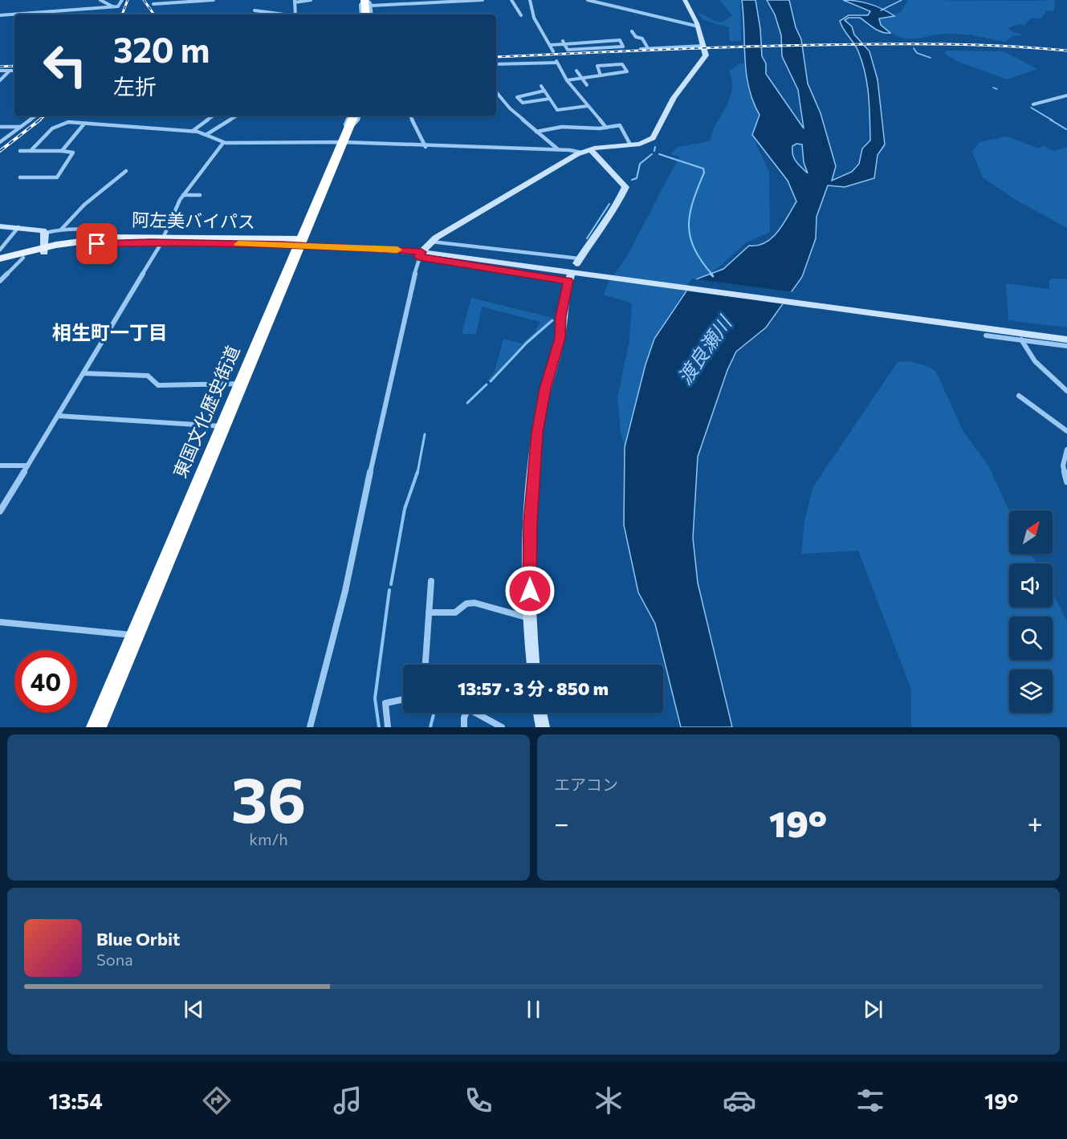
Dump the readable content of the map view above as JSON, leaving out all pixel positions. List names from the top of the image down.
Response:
{
  "streets": {
    "highway": ["東国文化歴史街道"],
    "main road": ["阿左美バイパス"]
  },
  "crossings": [
    ["阿左美バイパス", "東国文化歴史街道"]
  ],
  "districts": ["相生町一丁目"],
  "water": ["渡良瀬川"],
  "north": "top right",
  "page": {
    "turn": ["320 m", "左折"],
    "limit": "40",
    "trip": "13:57 · 3 分 · 850 m",
    "tile": [
      ["36", "km/h"],
      "エアコン"
    ],
    "heat": ["−", "19°", "+"],
    "song": ["Blue Orbit", "Sona"],
    "tabs": ["13:54", "19°"]
  }
}
